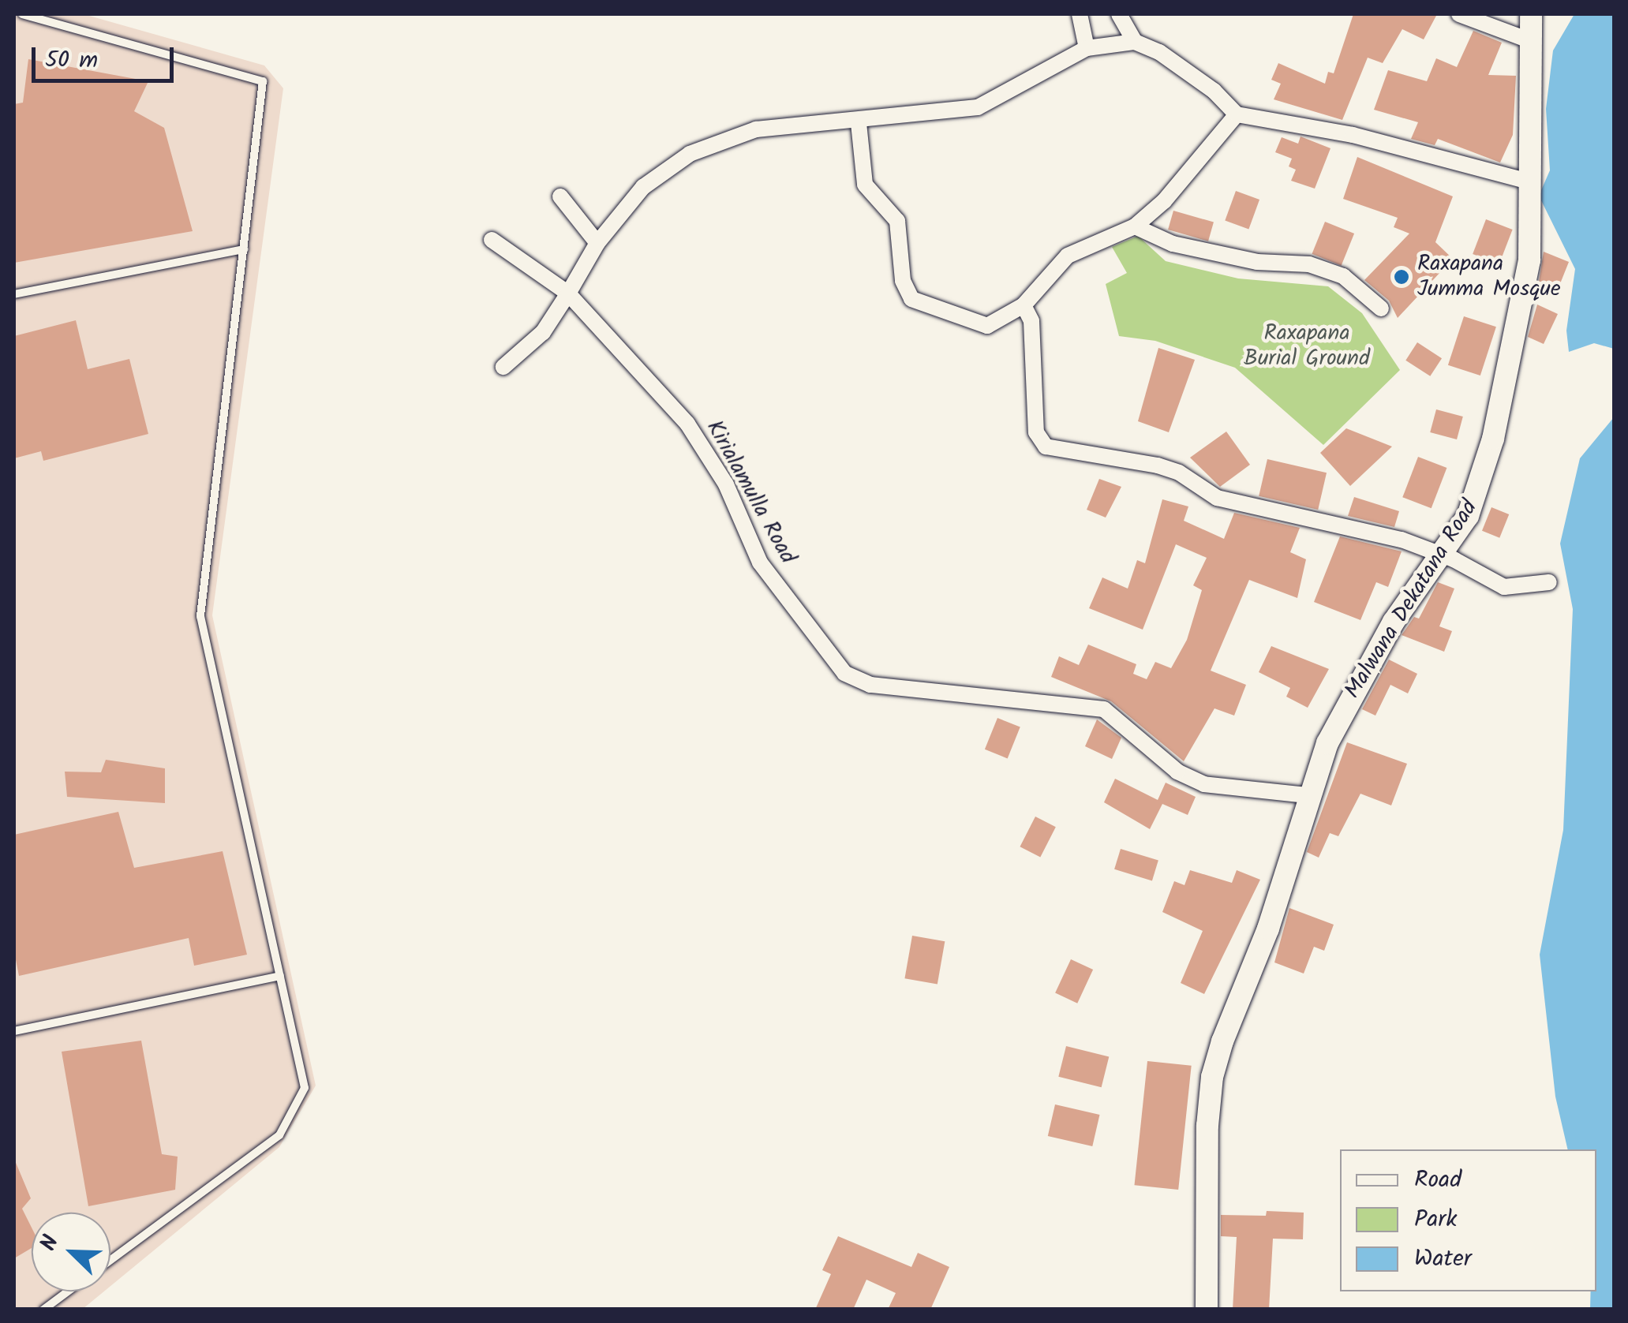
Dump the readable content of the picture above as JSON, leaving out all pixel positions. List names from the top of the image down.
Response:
{
  "streets": {
    "main road": ["Malwana Dekatana Road"],
    "street": ["Kirialamulla Road"]
  },
  "crossings": [
    ["Kirialamulla Road", "Malwana Dekatana Road"]
  ],
  "parks": ["Raxapana Burial Ground"],
  "places": ["Raxapana Jumma Mosque"],
  "legend": ["Road", "Park", "Water"],
  "scale_bar": "50 m",
  "north": "top left"
}
